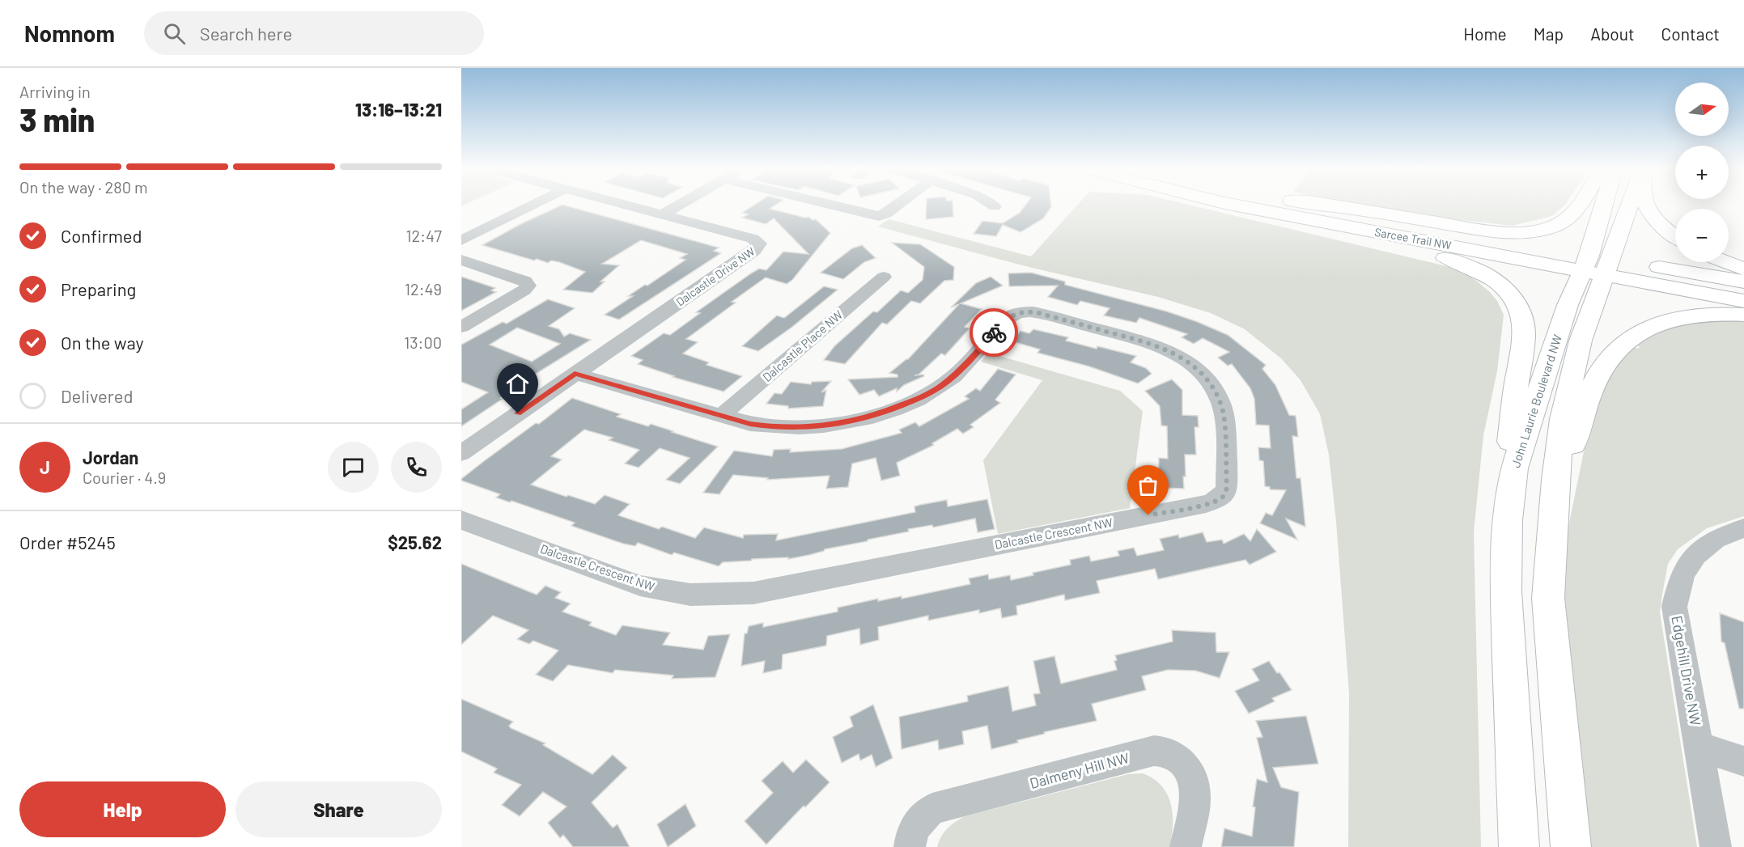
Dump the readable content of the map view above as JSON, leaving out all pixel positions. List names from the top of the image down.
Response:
{
  "streets": {
    "main road": ["Sarcee Trail NW", "John Laurie Boulevard NW"],
    "street": [
      "Dalcastle Drive NW",
      "Dalcastle Place NW",
      "Dalcastle Crescent NW",
      "Edgehill Drive NW",
      "Dalmeny Hill NW"
    ]
  },
  "crossings": [
    ["Sarcee Trail NW", "John Laurie Boulevard NW"],
    ["Dalcastle Drive NW", "Dalcastle Crescent NW"],
    ["Dalcastle Place NW", "Dalcastle Crescent NW"]
  ],
  "north": "right",
  "page": {
    "header": "Nomnom",
    "search": "Search here",
    "nav": [
      "Home",
      "Map",
      "About",
      "Contact"
    ],
    "heading": ["3 min", "Arriving in", "13:16–13:21"],
    "panel": [
      "Jordan",
      "Courier · 4.9",
      "Order #5245",
      "$25.62"
    ],
    "map_buttons": ["+", "−"],
    "bar": "On the way · 280 m",
    "list": [
      ["Confirmed", "12:47"],
      ["Preparing", "12:49"],
      ["On the way", "13:00"],
      "Delivered"
    ],
    "round": "J",
    "buttons": ["Help", "Share"]
  }
}
